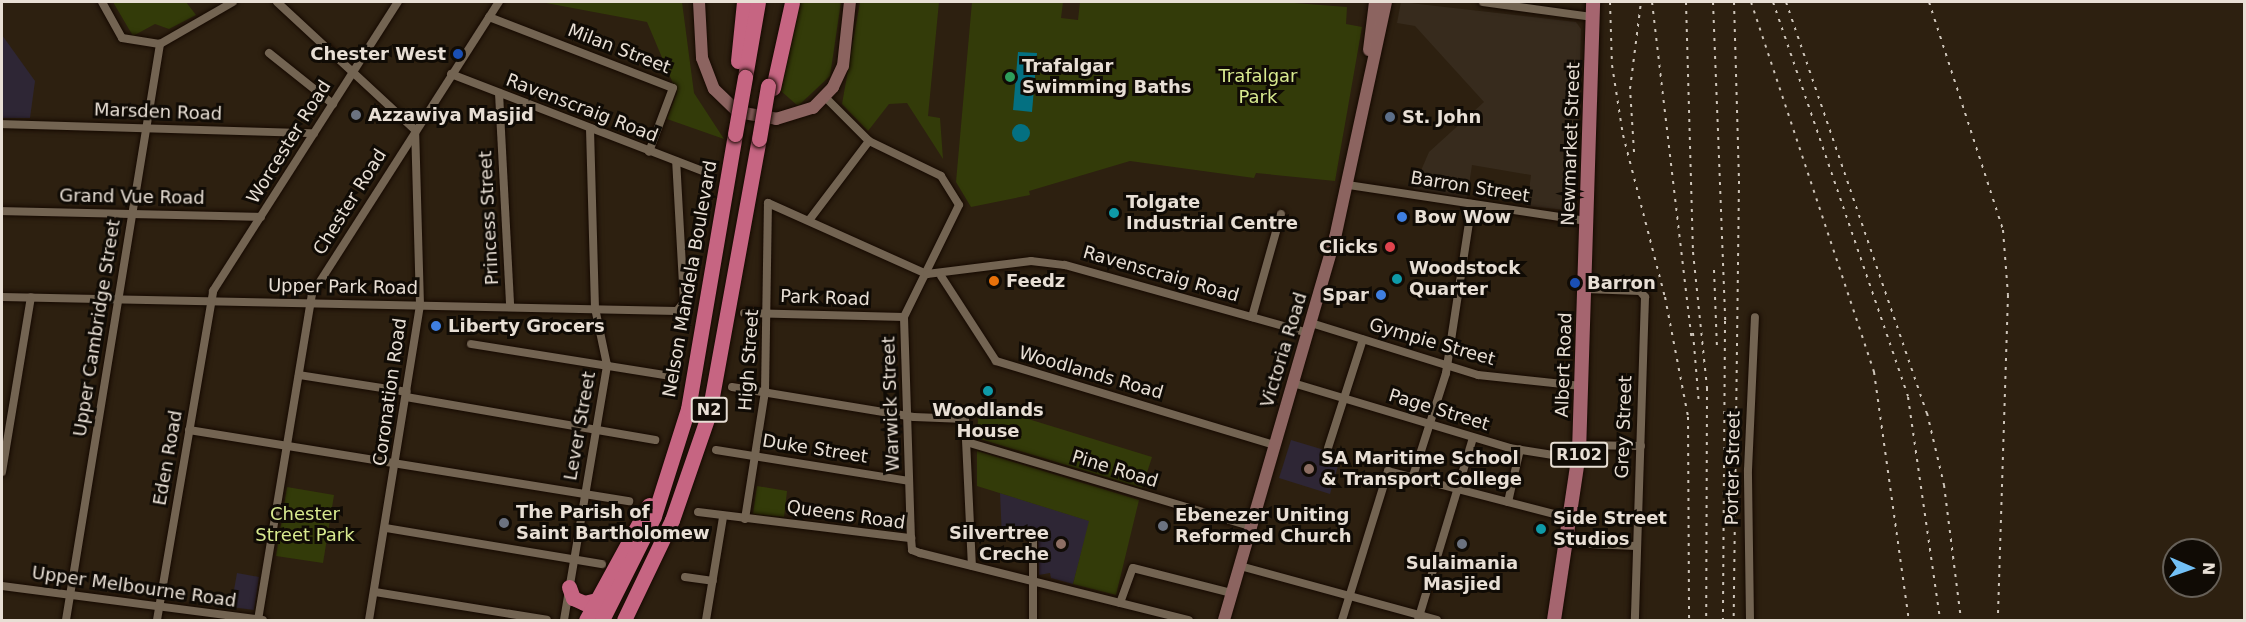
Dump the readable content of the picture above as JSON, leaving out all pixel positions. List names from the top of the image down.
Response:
{
  "streets": {
    "highway": ["Nelson Mandela Boulevard", "N2"],
    "main road": [
      "Newmarket Street",
      "Victoria Road",
      "Albert Road",
      "R102"
    ],
    "street": [
      "Milan Street",
      "Ravenscraig Road",
      "Marsden Road",
      "Worcester Road",
      "Barron Street",
      "Grand Vue Road",
      "Chester Road",
      "Princess Street",
      "Upper Park Road",
      "Park Road",
      "Upper Cambridge Street",
      "Gympie Street",
      "High Street",
      "Woodlands Road",
      "Coronation Road",
      "Warwick Street",
      "Page Street",
      "Lever Street",
      "Grey Street",
      "Duke Street",
      "Eden Road",
      "Porter Street",
      "Pine Road",
      "Queens Road",
      "Upper Melbourne Road"
    ]
  },
  "crossings": [
    ["Milan Street", "Ravenscraig Road"],
    ["Milan Street", "Chester Road"],
    ["Ravenscraig Road", "Chester Road"],
    ["Ravenscraig Road", "Princess Street"],
    ["Ravenscraig Road", "Upper Park Road"],
    ["Ravenscraig Road", "Gympie Street"],
    ["Ravenscraig Road", "Victoria Road"],
    ["Ravenscraig Road", "High Street"],
    ["Ravenscraig Road", "Woodlands Road"],
    ["Ravenscraig Road", "Warwick Street"],
    ["Ravenscraig Road", "Lever Street"],
    ["Marsden Road", "Worcester Road"],
    ["Marsden Road", "Upper Cambridge Street"],
    ["Worcester Road", "Grand Vue Road"],
    ["Worcester Road", "Upper Park Road"],
    ["Worcester Road", "Eden Road"],
    ["Newmarket Street", "Barron Street"],
    ["Newmarket Street", "Albert Road"],
    ["Newmarket Street", "Grey Street"],
    ["Barron Street", "Victoria Road"],
    ["Grand Vue Road", "Upper Cambridge Street"],
    ["Chester Road", "Upper Park Road"],
    ["Chester Road", "Coronation Road"],
    ["Chester Road", "Upper Melbourne Road"],
    ["Princess Street", "Upper Park Road"],
    ["Upper Park Road", "Upper Cambridge Street"],
    ["Upper Park Road", "Coronation Road"],
    ["Upper Park Road", "Lever Street"],
    ["Upper Park Road", "Eden Road"],
    ["Park Road", "High Street"],
    ["Park Road", "Warwick Street"],
    ["Upper Cambridge Street", "Upper Melbourne Road"],
    ["Gympie Street", "Victoria Road"],
    ["Gympie Street", "Albert Road"],
    ["Victoria Road", "Woodlands Road"],
    ["Victoria Road", "Page Street"],
    ["Victoria Road", "Pine Road"],
    ["High Street", "Duke Street"],
    ["High Street", "Queens Road"],
    ["Albert Road", "Page Street"],
    ["Albert Road", "Grey Street"],
    ["Warwick Street", "Duke Street"],
    ["Warwick Street", "Queens Road"],
    ["Eden Road", "Upper Melbourne Road"]
  ],
  "parks": ["Trafalgar Park", "Chester Street Park"],
  "places": [
    "Chester West",
    "Trafalgar Swimming Baths",
    "Azzawiya Masjid",
    "St. John",
    "Tolgate Industrial Centre",
    "Bow Wow",
    "Clicks",
    "Woodstock Quarter",
    "Feedz",
    "Barron",
    "Spar",
    "Liberty Grocers",
    "Woodlands House",
    "SA Maritime School & Transport College",
    "The Parish of Saint Bartholomew",
    "Ebenezer Uniting Reformed Church",
    "Side Street Studios",
    "Silvertree Creche",
    "Sulaimania Masjied"
  ],
  "north": "right"
}
